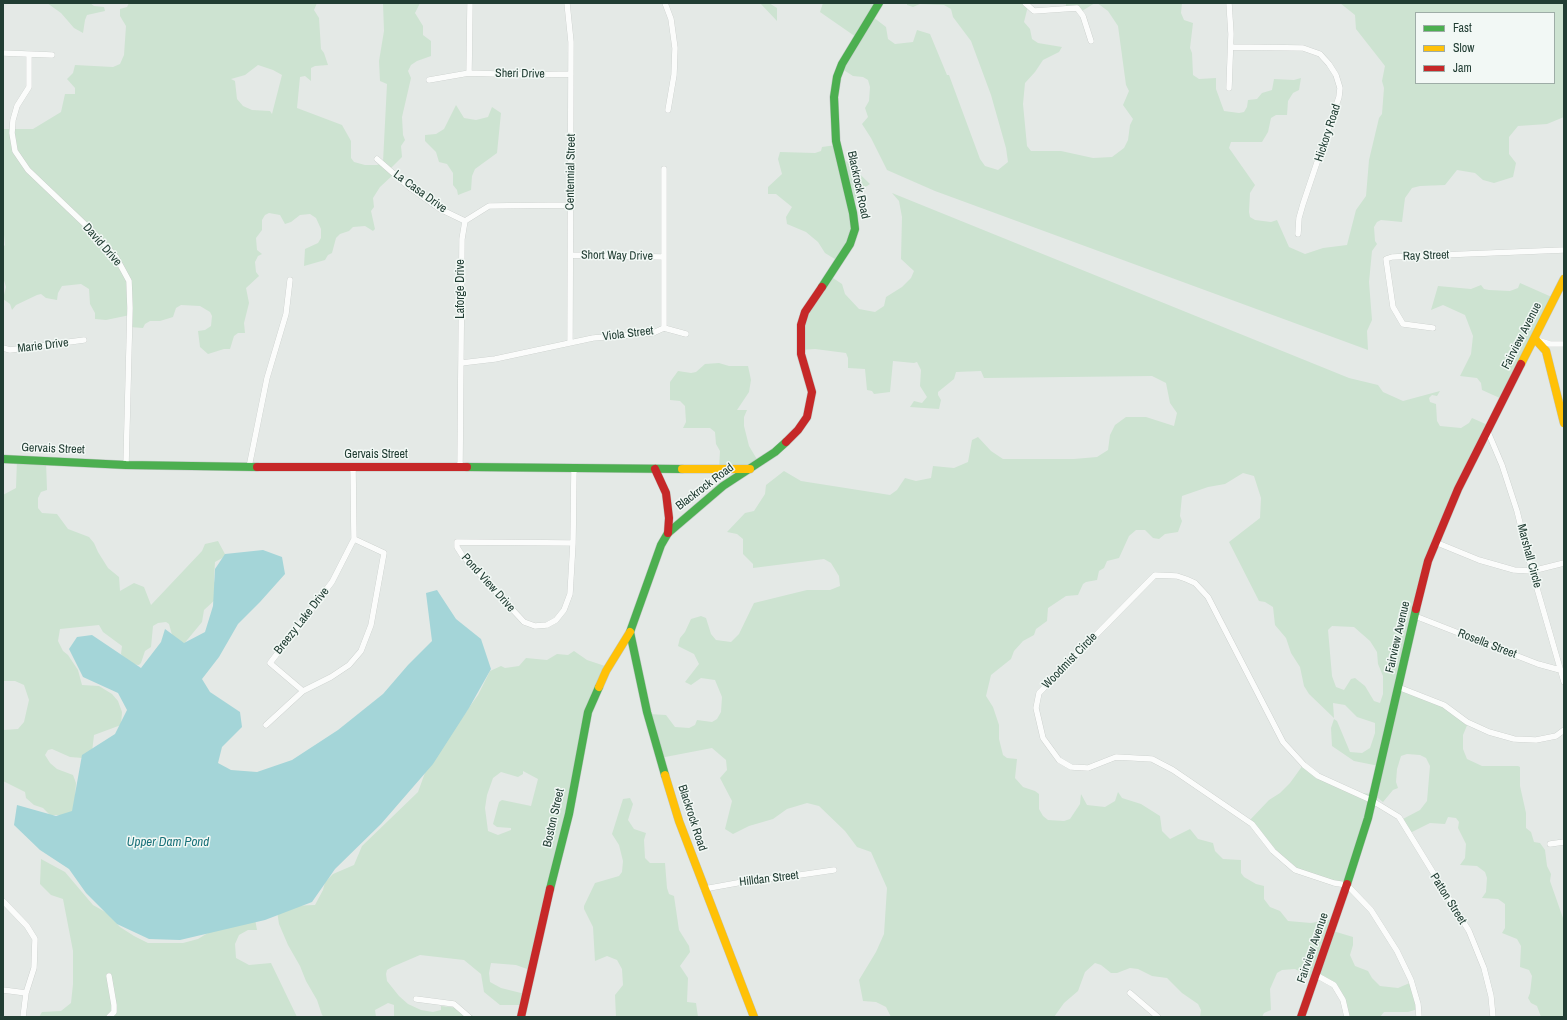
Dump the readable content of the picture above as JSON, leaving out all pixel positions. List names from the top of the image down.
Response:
{
  "streets": {
    "street": [
      "Sheri Drive",
      "Hickory Road",
      "Centennial Street",
      "Blackrock Road",
      "La Casa Drive",
      "David Drive",
      "Short Way Drive",
      "Ray Street",
      "Laforge Drive",
      "Viola Street",
      "Fairview Avenue",
      "Marie Drive",
      "Gervais Street",
      "Marshall Circle",
      "Pond View Drive",
      "Breezy Lake Drive",
      "Rosella Street",
      "Woodmist Circle",
      "Boston Street",
      "Hilldan Street",
      "Patton Street"
    ]
  },
  "crossings": [
    ["Sheri Drive", "Centennial Street"],
    ["Centennial Street", "Short Way Drive"],
    ["Centennial Street", "Viola Street"],
    ["Blackrock Road", "Gervais Street"],
    ["Blackrock Road", "Boston Street"],
    ["Blackrock Road", "Hilldan Street"],
    ["La Casa Drive", "Laforge Drive"],
    ["David Drive", "Gervais Street"],
    ["Short Way Drive", "Viola Street"],
    ["Laforge Drive", "Viola Street"],
    ["Laforge Drive", "Gervais Street"],
    ["Fairview Avenue", "Marshall Circle"],
    ["Fairview Avenue", "Rosella Street"],
    ["Fairview Avenue", "Woodmist Circle"],
    ["Fairview Avenue", "Patton Street"],
    ["Gervais Street", "Pond View Drive"],
    ["Gervais Street", "Breezy Lake Drive"],
    ["Marshall Circle", "Rosella Street"],
    ["Woodmist Circle", "Patton Street"]
  ],
  "water": ["Upper Dam Pond"],
  "legend": ["Fast", "Slow", "Jam"]
}
